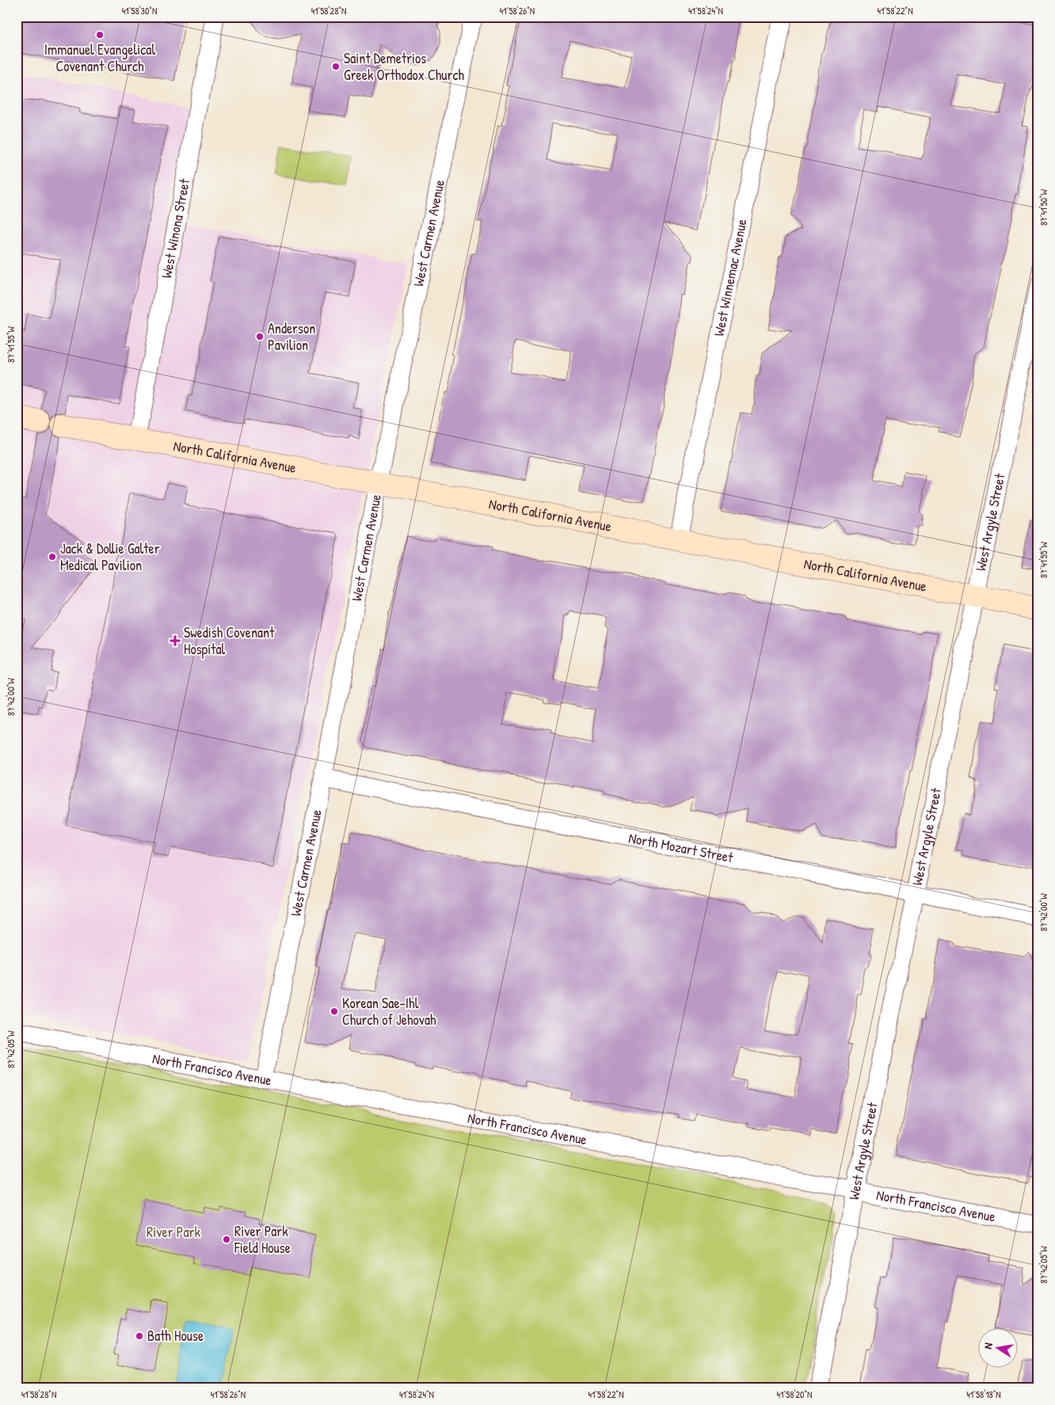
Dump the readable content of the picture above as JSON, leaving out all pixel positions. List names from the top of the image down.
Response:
{
  "streets": {
    "main road": ["North California Avenue"],
    "street": [
      "West Winona Street",
      "West Carmen Avenue",
      "West Winnemac Avenue",
      "West Argyle Street",
      "North Mozart Street",
      "North Francisco Avenue"
    ]
  },
  "crossings": [
    ["West Winona Street", "North California Avenue"],
    ["West Carmen Avenue", "North California Avenue"],
    ["West Carmen Avenue", "North Mozart Street"],
    ["West Carmen Avenue", "North Francisco Avenue"],
    ["West Winnemac Avenue", "North California Avenue"],
    ["North California Avenue", "West Argyle Street"],
    ["West Argyle Street", "North Mozart Street"],
    ["West Argyle Street", "North Francisco Avenue"]
  ],
  "parks": ["River Park"],
  "places": {
    "other": [
      "Immanuel Evangelical Covenant Church",
      "Saint Demetrios Greek Orthodox Church",
      "Anderson Pavilion",
      "Jack & Dollie Galter Medical Pavilion",
      "Korean Sae-Ihl Church of Jehovah",
      "River Park Field House",
      "Bath House"
    ],
    "health": ["Swedish Covenant Hospital"]
  },
  "north": "left",
  "coordinates": [
    "41°58'30\"N",
    "41°58'28\"N",
    "41°58'26\"N",
    "41°58'24\"N",
    "41°58'22\"N",
    "87°41'50\"W",
    "87°41'55\"W",
    "87°42'00\"W",
    "87°42'05\"W",
    "41°58'20\"N",
    "41°58'18\"N"
  ]
}
